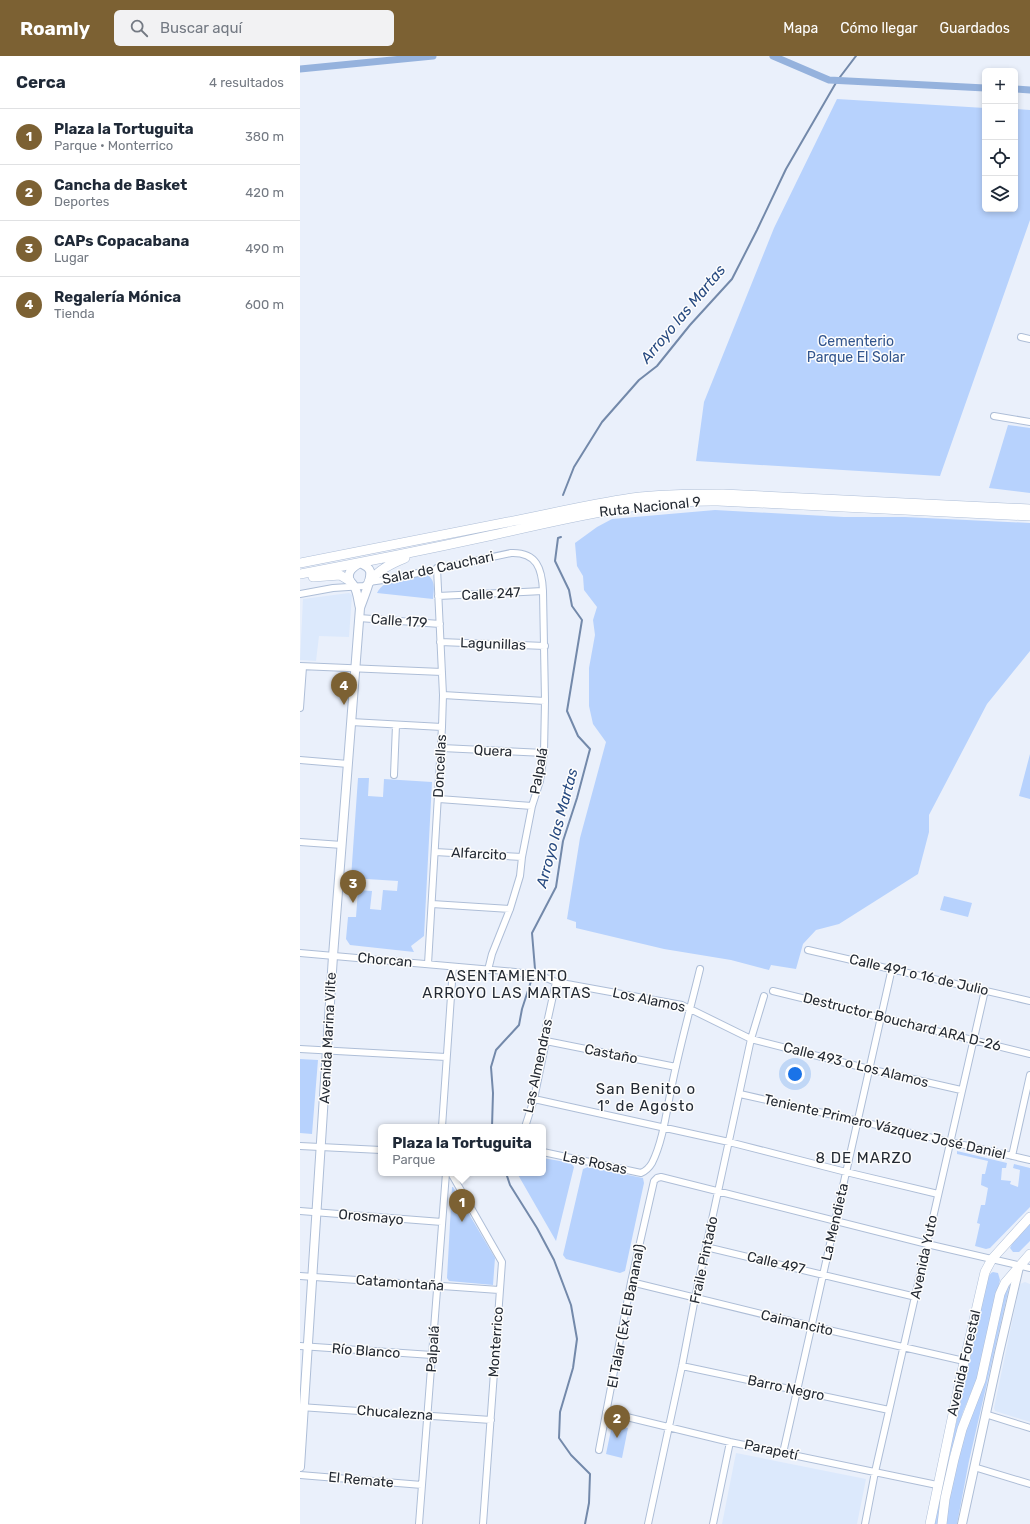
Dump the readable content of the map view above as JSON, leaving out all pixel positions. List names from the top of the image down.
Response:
{
  "streets": {
    "main road": ["Ruta Nacional 9", "Avenida Forestal"],
    "street": [
      "Salar de Cauchari",
      "Calle 247",
      "Calle 179",
      "Lagunillas",
      "Quera",
      "Doncellas",
      "Palpalá",
      "Alfarcito",
      "Chorcan",
      "Calle 491 o 16 de Julio",
      "Los Alamos",
      "Destructor Bouchard ARA D-26",
      "Avenida Marina Vilte",
      "Castaño",
      "Calle 493 o Los Alamos",
      "Las Almendras",
      "Teniente Primero Vázquez José Daniel",
      "Las Rosas",
      "Orosmayo",
      "La Mendieta",
      "Avenida Yuto",
      "Fraile Pintado",
      "Calle 497",
      "Catamontaña",
      "El Talar (Ex El Bananal)",
      "Caimancito",
      "Monterrico",
      "Río Blanco",
      "Barro Negro",
      "Chucalezna",
      "Parapetí",
      "El Remate"
    ]
  },
  "crossings": [
    ["Ruta Nacional 9", "Salar de Cauchari"],
    ["Ruta Nacional 9", "Avenida Marina Vilte"],
    ["Salar de Cauchari", "Doncellas"],
    ["Salar de Cauchari", "Palpalá"],
    ["Salar de Cauchari", "Avenida Marina Vilte"],
    ["Calle 247", "Doncellas"],
    ["Calle 247", "Palpalá"],
    ["Calle 179", "Doncellas"],
    ["Calle 179", "Avenida Marina Vilte"],
    ["Lagunillas", "Doncellas"],
    ["Lagunillas", "Palpalá"],
    ["Quera", "Doncellas"],
    ["Quera", "Palpalá"],
    ["Doncellas", "Alfarcito"],
    ["Doncellas", "Chorcan"],
    ["Palpalá", "Alfarcito"],
    ["Palpalá", "Chorcan"],
    ["Palpalá", "Orosmayo"],
    ["Palpalá", "Catamontaña"],
    ["Palpalá", "Río Blanco"],
    ["Palpalá", "Chucalezna"],
    ["Palpalá", "El Remate"],
    ["Chorcan", "Los Alamos"],
    ["Chorcan", "Avenida Marina Vilte"],
    ["Calle 491 o 16 de Julio", "La Mendieta"],
    ["Calle 491 o 16 de Julio", "Avenida Yuto"],
    ["Los Alamos", "Calle 493 o Los Alamos"],
    ["Los Alamos", "Las Almendras"],
    ["Los Alamos", "Fraile Pintado"],
    ["Destructor Bouchard ARA D-26", "La Mendieta"],
    ["Destructor Bouchard ARA D-26", "Avenida Yuto"],
    ["Avenida Marina Vilte", "Orosmayo"],
    ["Avenida Marina Vilte", "Catamontaña"],
    ["Avenida Marina Vilte", "Río Blanco"],
    ["Avenida Marina Vilte", "Chucalezna"],
    ["Castaño", "Las Almendras"],
    ["Calle 493 o Los Alamos", "La Mendieta"],
    ["Calle 493 o Los Alamos", "Avenida Yuto"],
    ["Calle 493 o Los Alamos", "Fraile Pintado"],
    ["Teniente Primero Vázquez José Daniel", "La Mendieta"],
    ["Teniente Primero Vázquez José Daniel", "Avenida Yuto"],
    ["Teniente Primero Vázquez José Daniel", "Fraile Pintado"],
    ["La Mendieta", "Calle 497"],
    ["La Mendieta", "Caimancito"],
    ["La Mendieta", "Barro Negro"],
    ["La Mendieta", "Parapetí"],
    ["Avenida Yuto", "Calle 497"],
    ["Avenida Yuto", "Caimancito"],
    ["Avenida Yuto", "Barro Negro"],
    ["Avenida Yuto", "Parapetí"],
    ["Fraile Pintado", "Calle 497"],
    ["Fraile Pintado", "El Talar (Ex El Bananal)"],
    ["Fraile Pintado", "Caimancito"],
    ["Fraile Pintado", "Barro Negro"],
    ["Fraile Pintado", "Parapetí"],
    ["Catamontaña", "Monterrico"],
    ["El Talar (Ex El Bananal)", "Caimancito"],
    ["El Talar (Ex El Bananal)", "Parapetí"],
    ["Caimancito", "Avenida Forestal"],
    ["Monterrico", "Chucalezna"],
    ["Avenida Forestal", "Parapetí"]
  ],
  "districts": ["ASENTAMIENTO ARROYO LAS MARTAS", "San Benito o 1º de Agosto", "8 DE MARZO"],
  "water": ["Arroyo las Martas"],
  "parks": ["Cementerio Parque El Solar"],
  "page": {
    "header": "Roamly",
    "search": "Buscar aquí",
    "nav": ["Mapa", "Cómo llegar", "Guardados"],
    "heading": ["Cerca", "4 resultados"],
    "map_buttons": ["+", "−"],
    "list": [
      {
        "mark": "1",
        "name": "Plaza la Tortuguita",
        "note": "Parque · Monterrico",
        "value": "380 m"
      },
      {
        "mark": "2",
        "name": "Cancha de Basket",
        "note": "Deportes",
        "value": "420 m"
      },
      {
        "mark": "3",
        "name": "CAPs Copacabana",
        "note": "Lugar",
        "value": "490 m"
      },
      {
        "mark": "4",
        "name": "Regalería Mónica",
        "note": "Tienda",
        "value": "600 m"
      }
    ],
    "pins": [
      "4",
      "3",
      "1",
      "2"
    ],
    "popup": ["Plaza la Tortuguita", "Parque"]
  }
}
